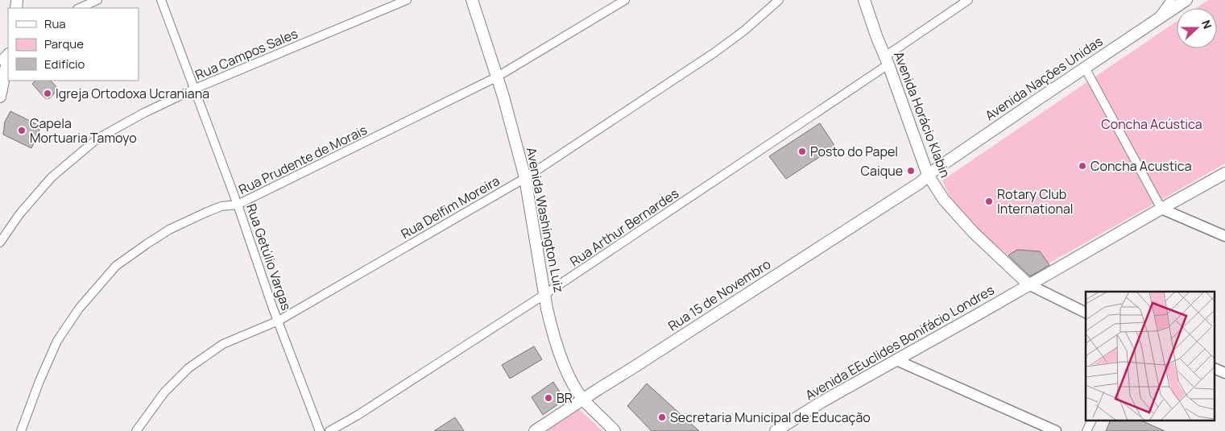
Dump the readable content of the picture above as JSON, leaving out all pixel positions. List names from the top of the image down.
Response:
{
  "streets": {
    "main road": [
      "Avenida Nações Unidas",
      "Avenida Horácio Klabin",
      "Avenida Washington Luiz",
      "Rua 15 de Novembro",
      "Avenida EEuclides Bonifácio Londres"
    ],
    "street": [
      "Rua Campos Sales",
      "Rua Prudente de Morais",
      "Rua Delfim Moreira",
      "Rua Arthur Bernardes",
      "Rua Getúlio Vargas"
    ]
  },
  "crossings": [
    ["Rua Campos Sales", "Rua Getúlio Vargas"],
    ["Avenida Nações Unidas", "Avenida Horácio Klabin"],
    ["Avenida Nações Unidas", "Rua 15 de Novembro"],
    ["Avenida Horácio Klabin", "Rua Arthur Bernardes"],
    ["Avenida Horácio Klabin", "Avenida EEuclides Bonifácio Londres"],
    ["Rua Prudente de Morais", "Avenida Washington Luiz"],
    ["Rua Prudente de Morais", "Rua Getúlio Vargas"],
    ["Rua Delfim Moreira", "Avenida Washington Luiz"],
    ["Rua Delfim Moreira", "Rua Getúlio Vargas"],
    ["Avenida Washington Luiz", "Rua Arthur Bernardes"],
    ["Avenida Washington Luiz", "Rua 15 de Novembro"]
  ],
  "parks": ["Concha Acústica"],
  "places": [
    "Igreja Ortodoxa Ucraniana",
    "Capela Mortuaria Tamoyo",
    "Posto do Papel",
    "Concha Acustica",
    "Caique",
    "Rotary Club International",
    "BR",
    "Secretaria Municipal de Educação"
  ],
  "legend": ["Rua", "Parque", "Edifício"],
  "north": "right"
}
